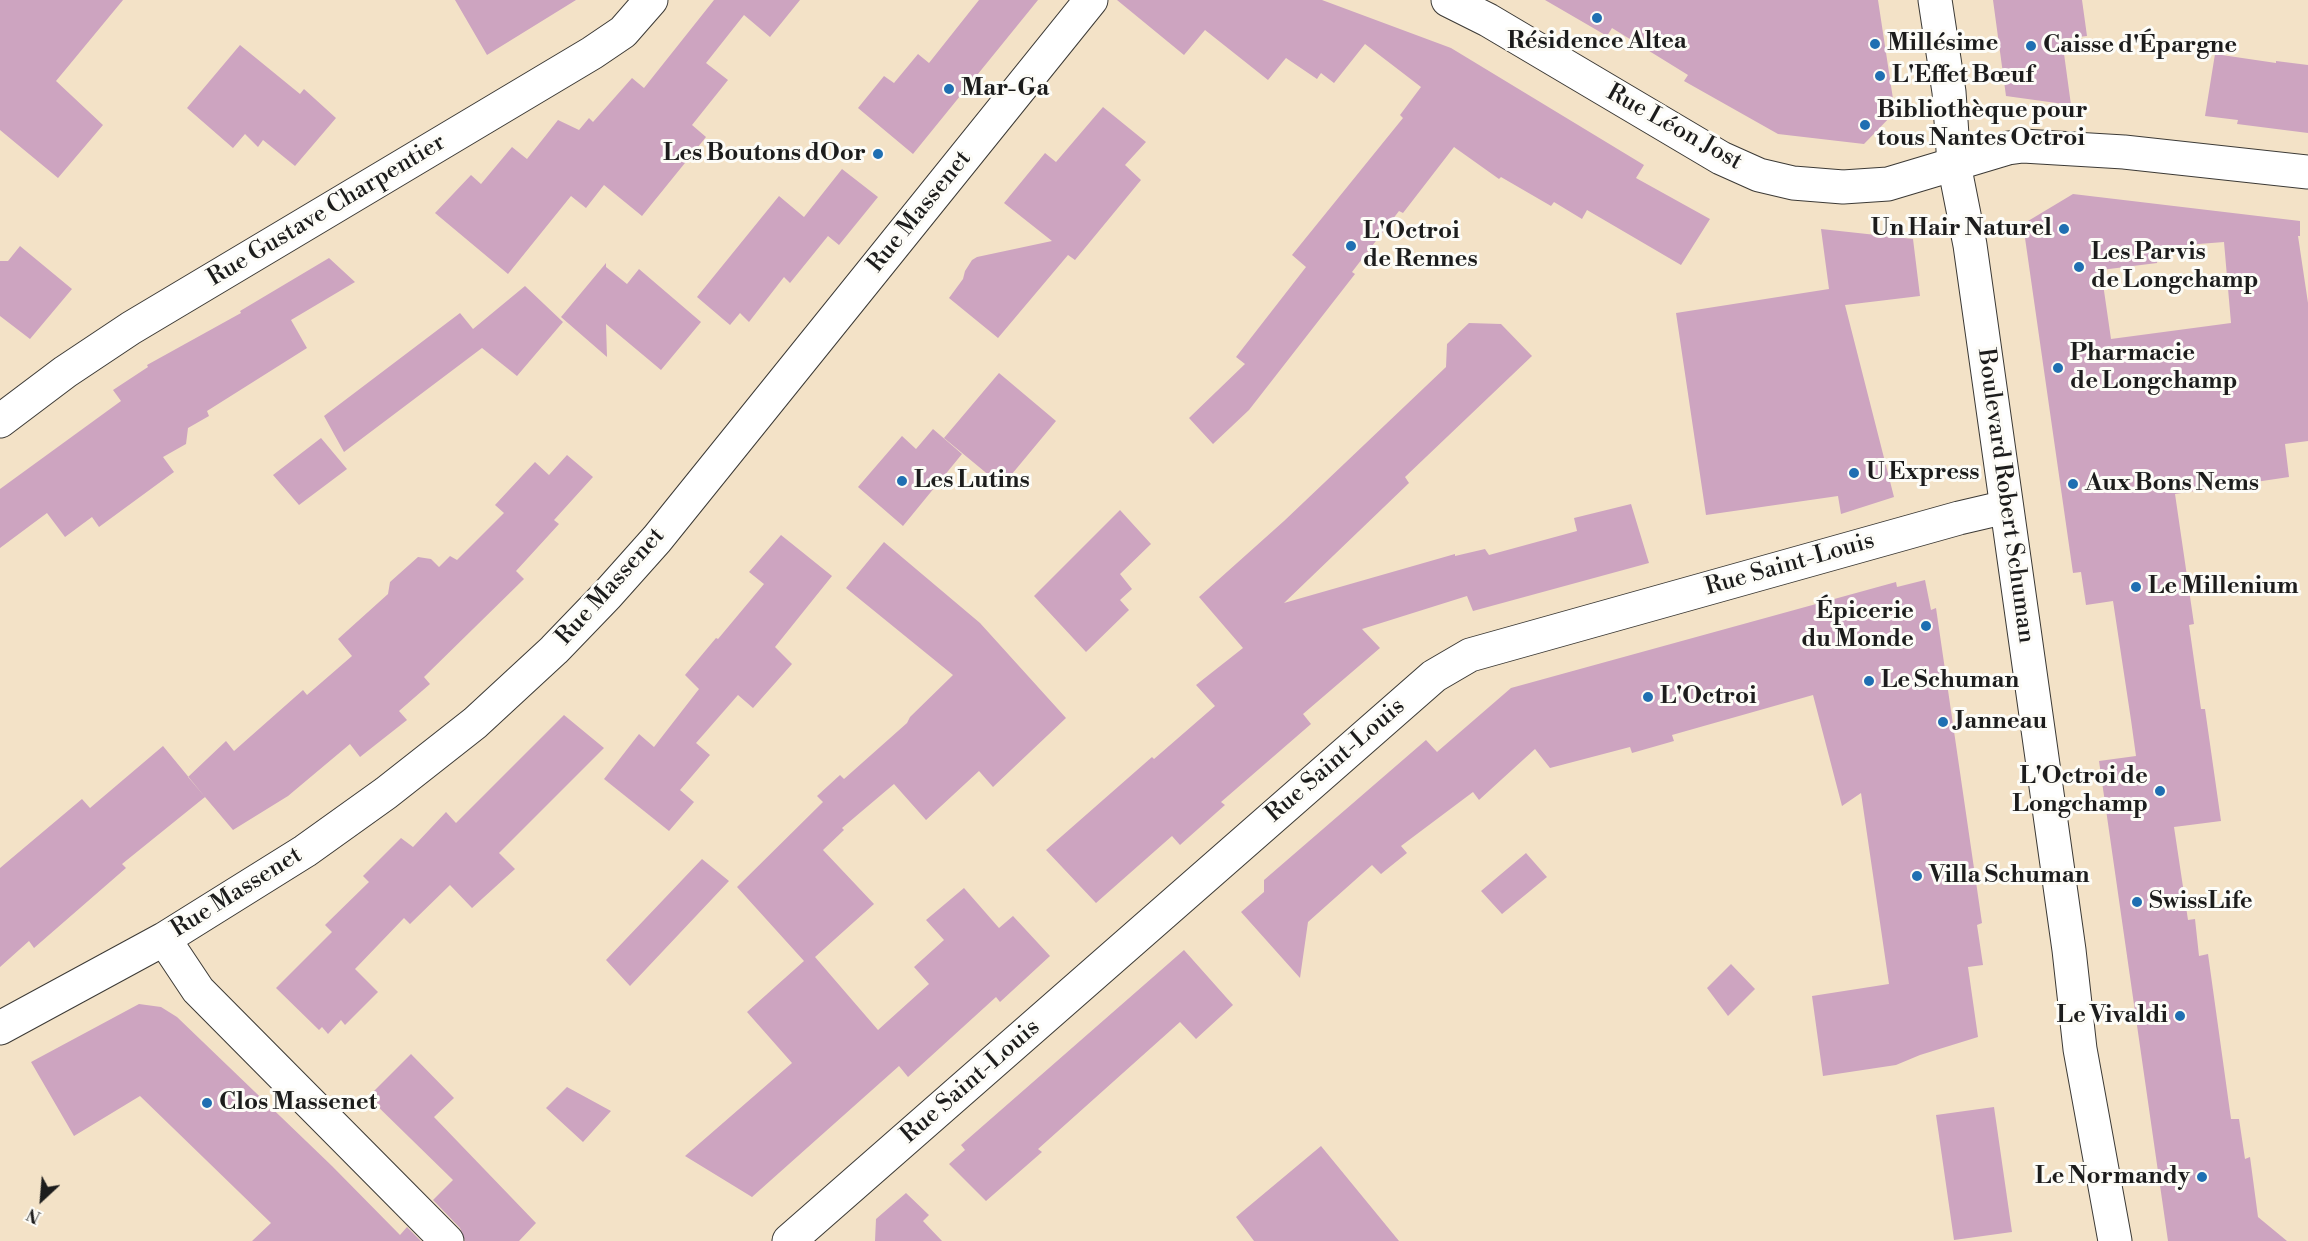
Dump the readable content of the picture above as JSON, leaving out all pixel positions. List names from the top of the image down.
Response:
{
  "streets": {
    "street": [
      "Rue Léon Jost",
      "Rue Gustave Charpentier",
      "Rue Massenet",
      "Boulevard Robert Schuman",
      "Rue Saint-Louis"
    ]
  },
  "crossings": [
    ["Rue Léon Jost", "Boulevard Robert Schuman"],
    ["Boulevard Robert Schuman", "Rue Saint-Louis"]
  ],
  "places": [
    "Résidence Altea",
    "Millésime",
    "Caisse d'Épargne",
    "L'Effet Bœuf",
    "Mar-Ga",
    "Bibliothèque pour tous Nantes Octroi",
    "Les Boutons dOor",
    "Un Hair Naturel",
    "L'Octroi de Rennes",
    "Les Parvis de Longchamp",
    "Pharmacie de Longchamp",
    "U Express",
    "Les Lutins",
    "Aux Bons Nems",
    "Le Millenium",
    "Épicerie du Monde",
    "Le Schuman",
    "L'Octroi",
    "Janneau",
    "L'Octroi de Longchamp",
    "Villa Schuman",
    "SwissLife",
    "Le Vivaldi",
    "Clos Massenet",
    "Le Normandy"
  ],
  "north": "bottom left"
}
